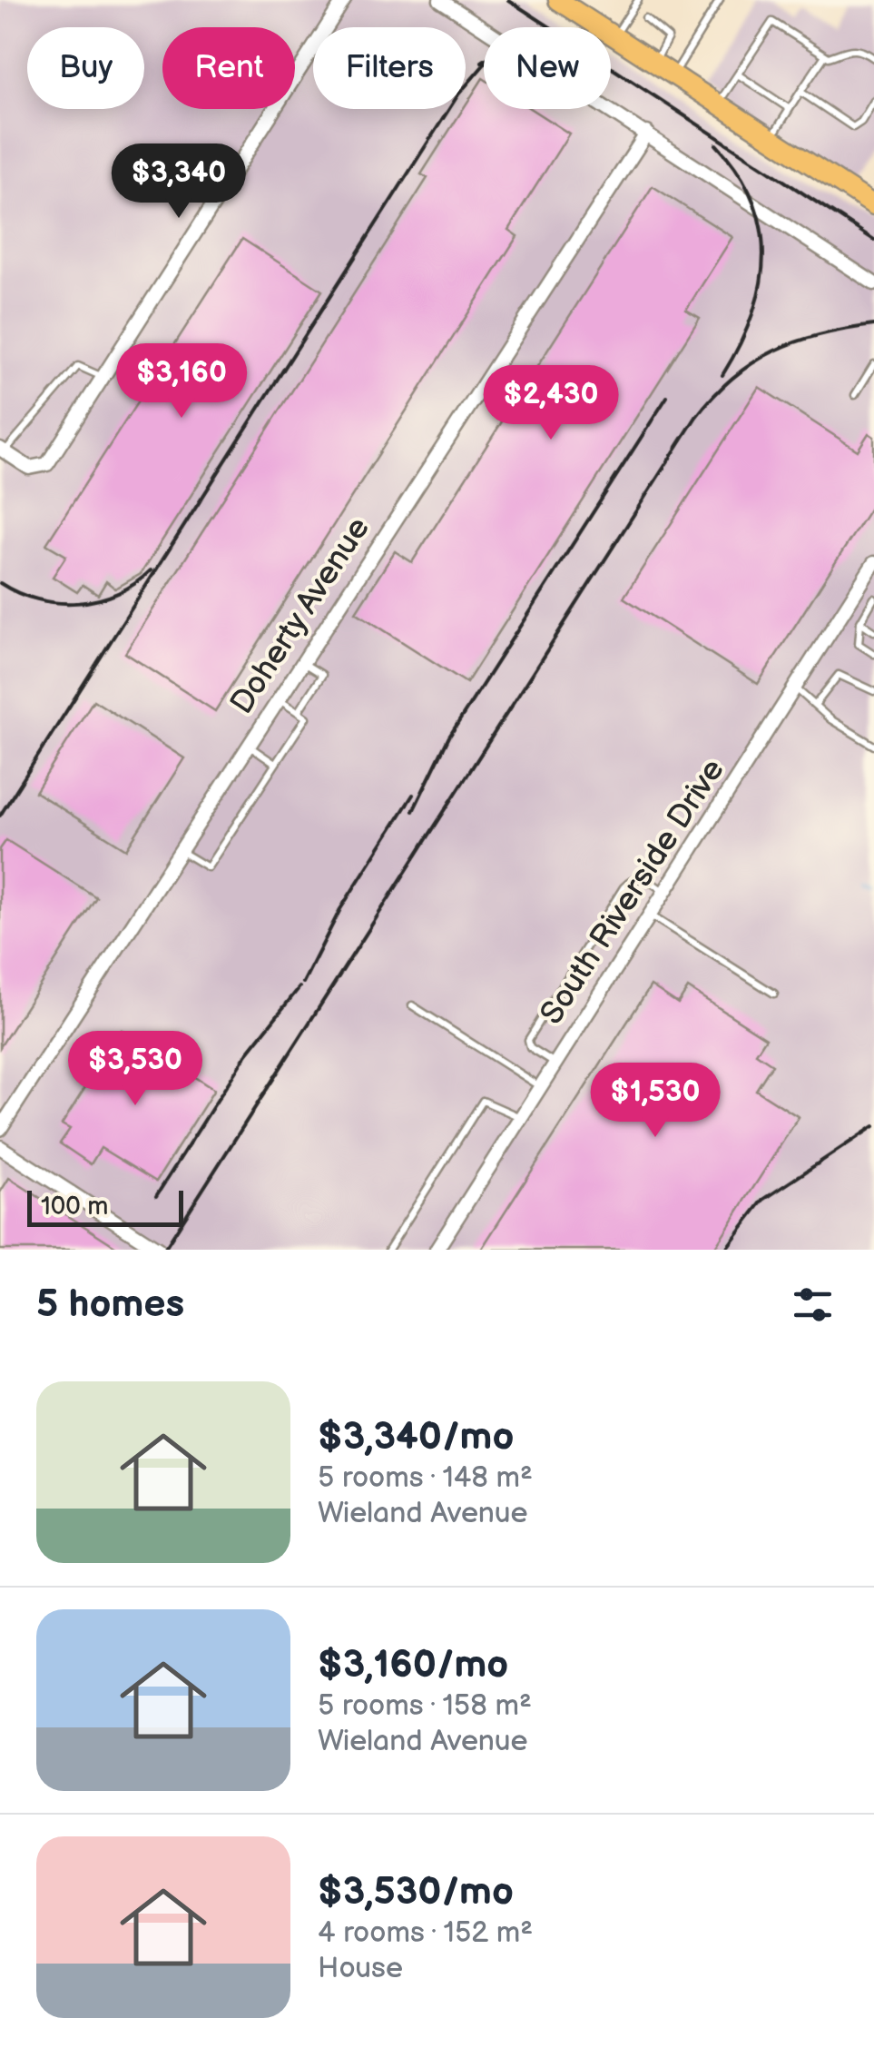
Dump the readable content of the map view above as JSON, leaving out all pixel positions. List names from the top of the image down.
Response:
{
  "streets": {
    "street": ["Doherty Avenue", "South Riverside Drive"]
  },
  "scale_bar": "100 m",
  "page": {
    "chip": [
      "Buy",
      "Rent",
      "Filters",
      "New"
    ],
    "price": [
      "$3,340",
      "$3,160",
      "$2,430",
      "$3,530",
      "$1,530"
    ],
    "scale": "100 m",
    "heading": "5 homes",
    "list": [
      {
        "name": "$3,340/mo",
        "note": "5 rooms · 148 m² · Wieland Avenue"
      },
      {
        "name": "$3,160/mo",
        "note": "5 rooms · 158 m² · Wieland Avenue"
      },
      {
        "name": "$3,530/mo",
        "note": "4 rooms · 152 m² · House"
      }
    ]
  }
}
